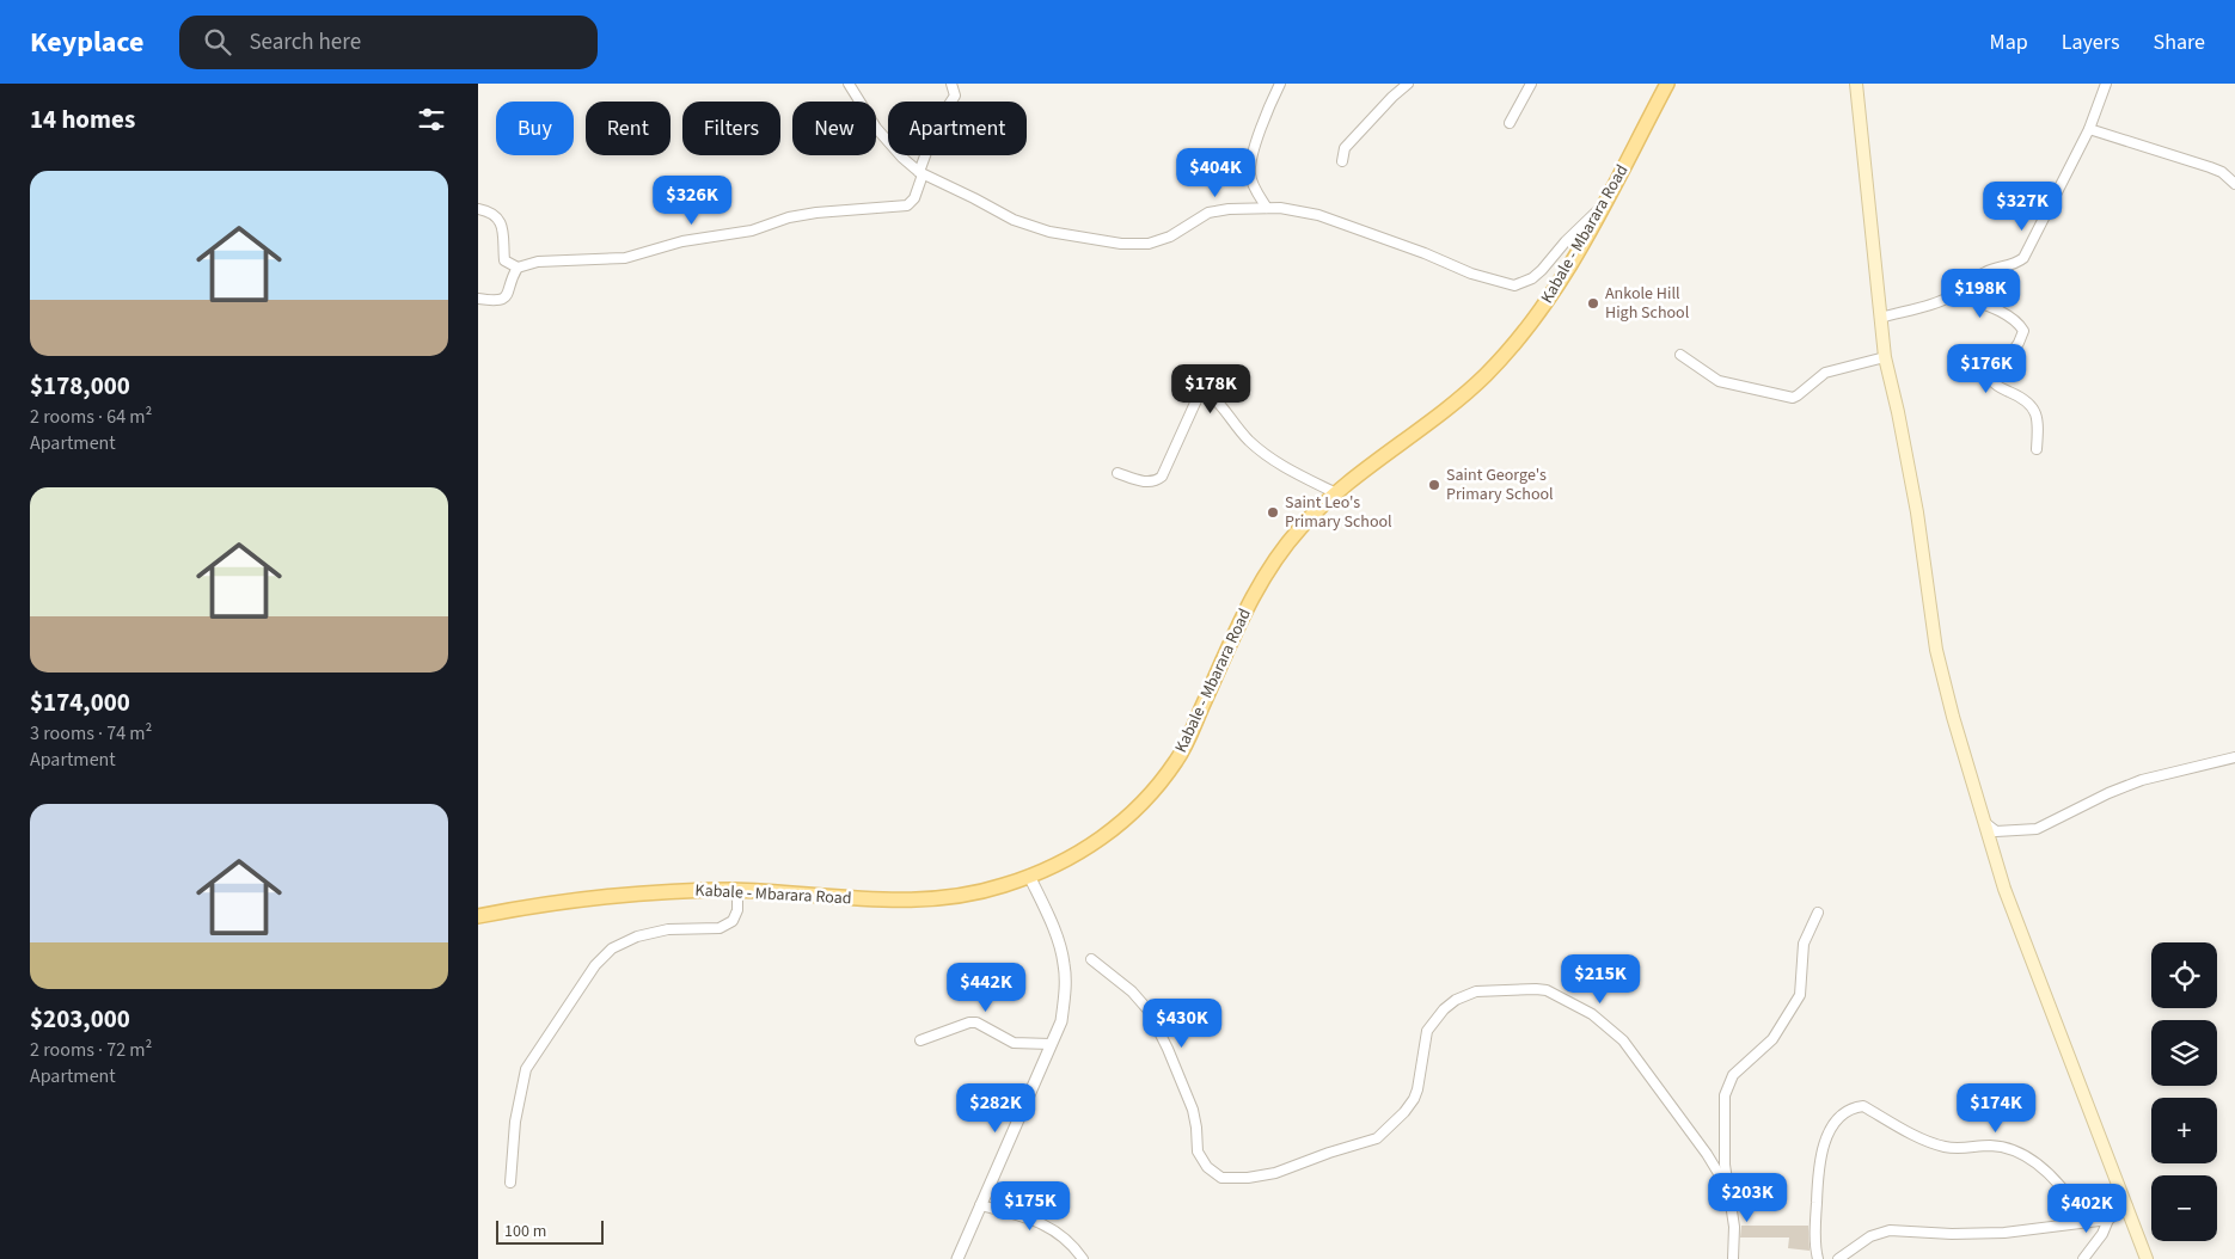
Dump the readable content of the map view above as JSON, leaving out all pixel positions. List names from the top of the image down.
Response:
{
  "streets": {
    "main road": ["Kabale - Mbarara Road"]
  },
  "places": ["Ankole Hill High School", "Saint George's Primary School", "Saint Leo's Primary School"],
  "scale_bar": "100 m",
  "page": {
    "header": "Keyplace",
    "search": "Search here",
    "nav": ["Map", "Layers", "Share"],
    "heading": "14 homes",
    "chip": [
      "Buy",
      "Rent",
      "Filters",
      "New",
      "Apartment"
    ],
    "price": [
      "$404K",
      "$326K",
      "$327K",
      "$198K",
      "$176K",
      "$178K",
      "$215K",
      "$442K",
      "$430K",
      "$282K",
      "$174K",
      "$203K",
      "$175K",
      "$402K"
    ],
    "list": [
      {
        "name": "$178,000",
        "note": "2 rooms · 64 m² · Apartment"
      },
      {
        "name": "$174,000",
        "note": "3 rooms · 74 m² · Apartment"
      },
      {
        "name": "$203,000",
        "note": "2 rooms · 72 m² · Apartment"
      }
    ],
    "map_buttons": ["+", "−"],
    "scale": "100 m"
  }
}
